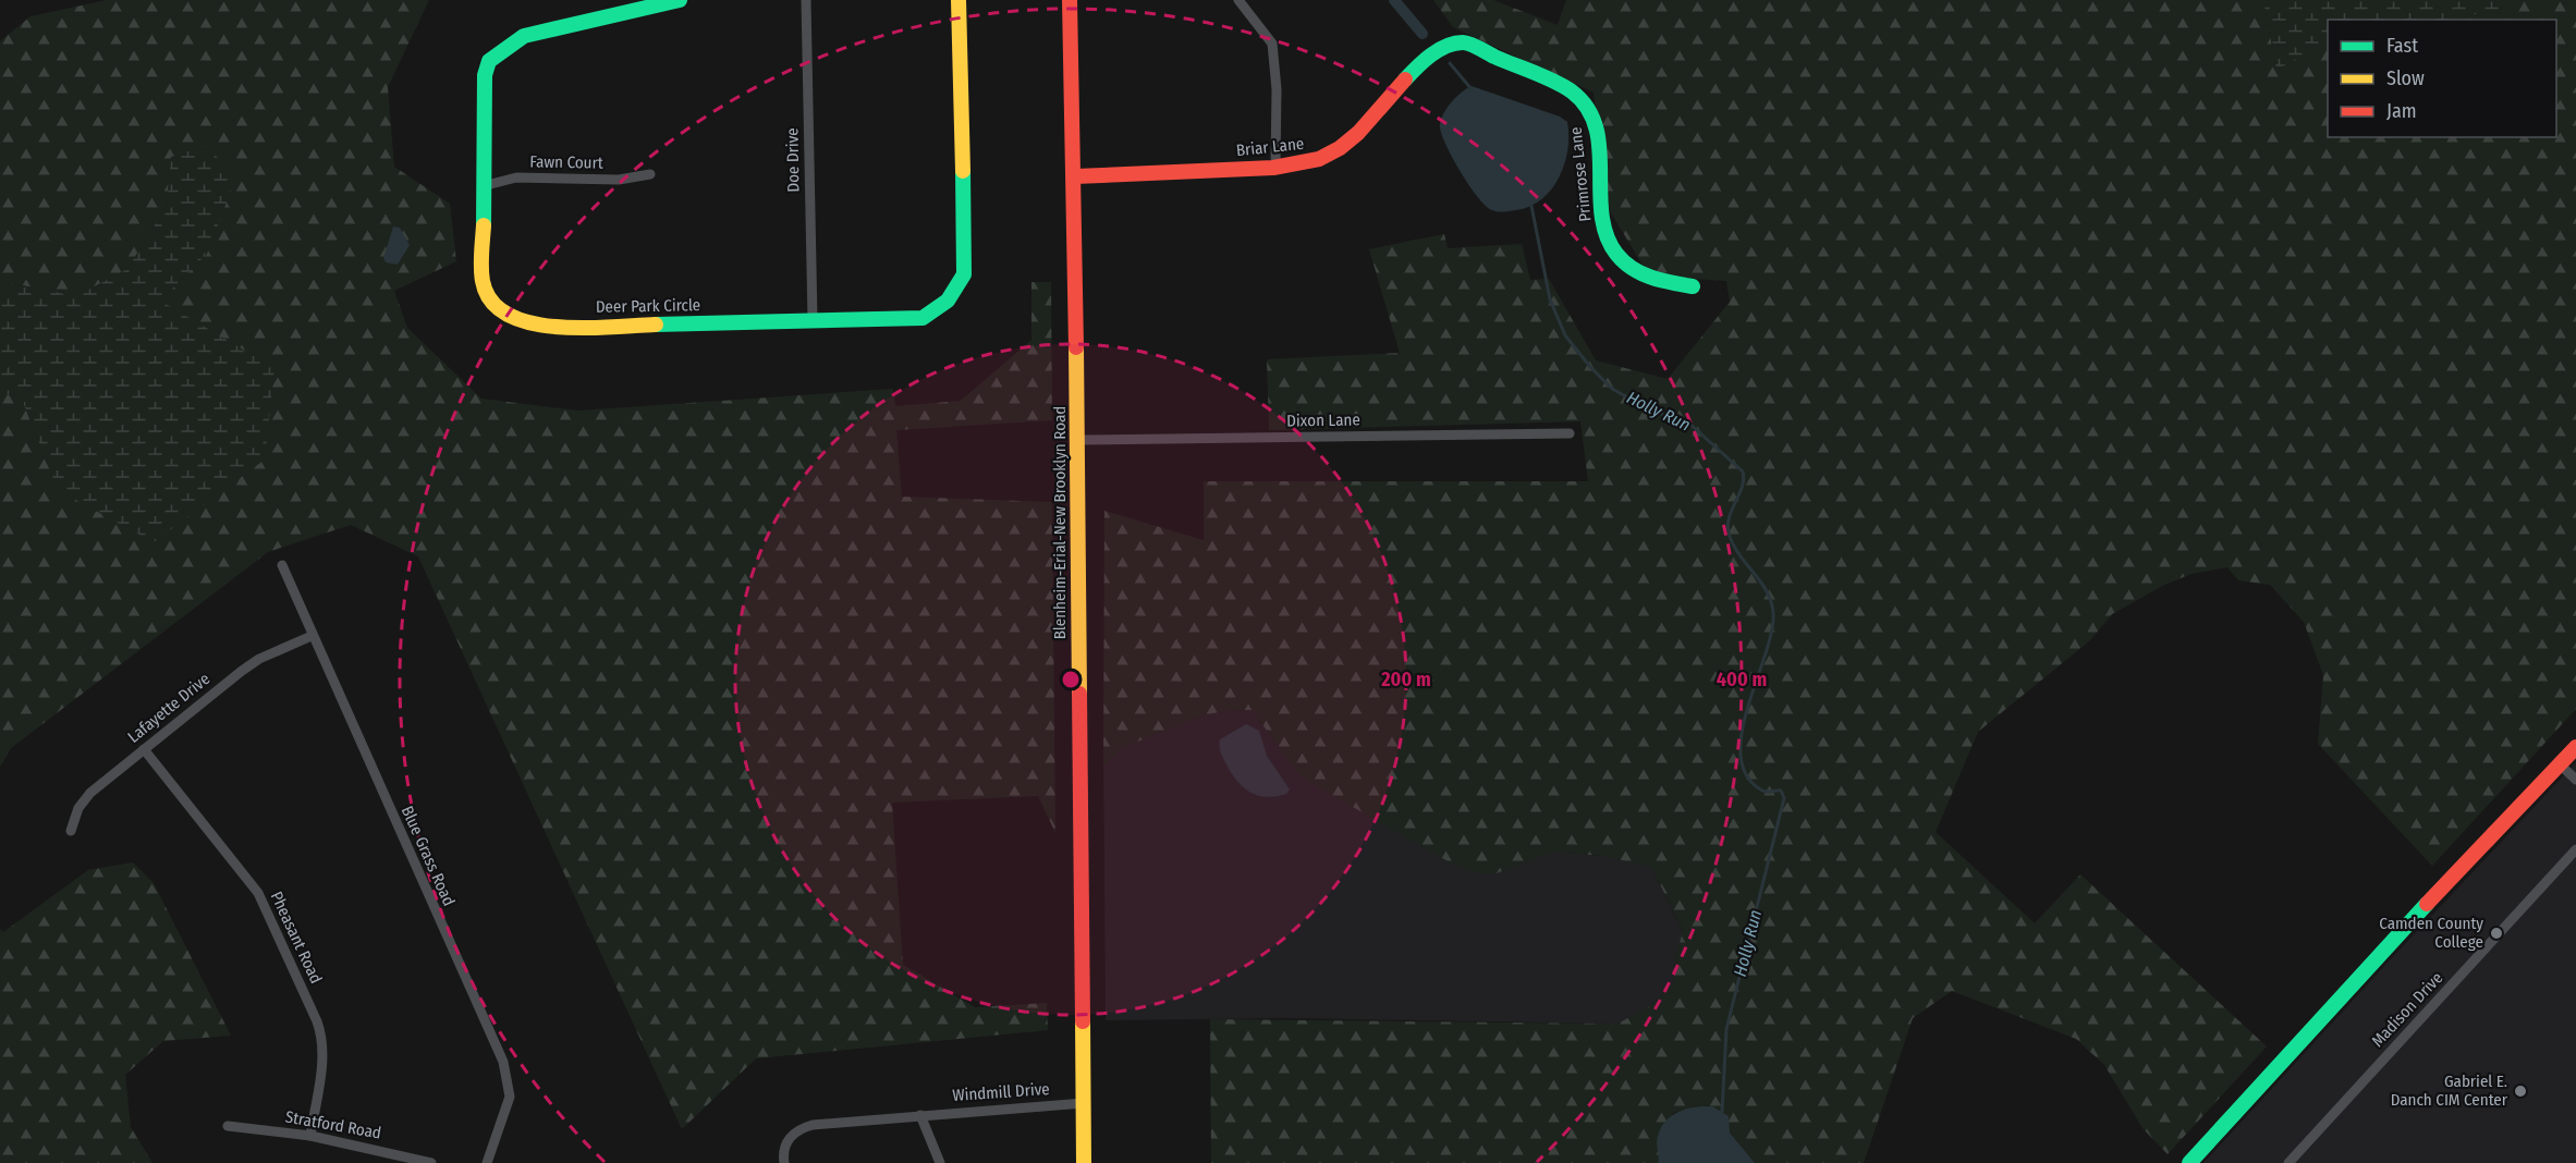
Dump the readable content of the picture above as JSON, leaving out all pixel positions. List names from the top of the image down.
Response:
{
  "streets": {
    "street": [
      "Briar Lane",
      "Doe Drive",
      "Fawn Court",
      "Primrose Lane",
      "Deer Park Circle",
      "Dixon Lane",
      "Blenheim-Erial-New Brooklyn Road",
      "Lafayette Drive",
      "Blue Grass Road",
      "Pheasant Road",
      "Madison Drive",
      "Windmill Drive",
      "Stratford Road"
    ]
  },
  "crossings": [
    ["Briar Lane", "Primrose Lane"],
    ["Briar Lane", "Blenheim-Erial-New Brooklyn Road"],
    ["Doe Drive", "Deer Park Circle"],
    ["Fawn Court", "Deer Park Circle"],
    ["Dixon Lane", "Blenheim-Erial-New Brooklyn Road"],
    ["Blenheim-Erial-New Brooklyn Road", "Windmill Drive"],
    ["Lafayette Drive", "Blue Grass Road"],
    ["Lafayette Drive", "Pheasant Road"],
    ["Pheasant Road", "Stratford Road"]
  ],
  "water": ["Holly Run"],
  "places": ["Camden County College", "Gabriel E. Danch CIM Center"],
  "legend": ["Fast", "Slow", "Jam"],
  "rings": ["200 m", "400 m"]
}
